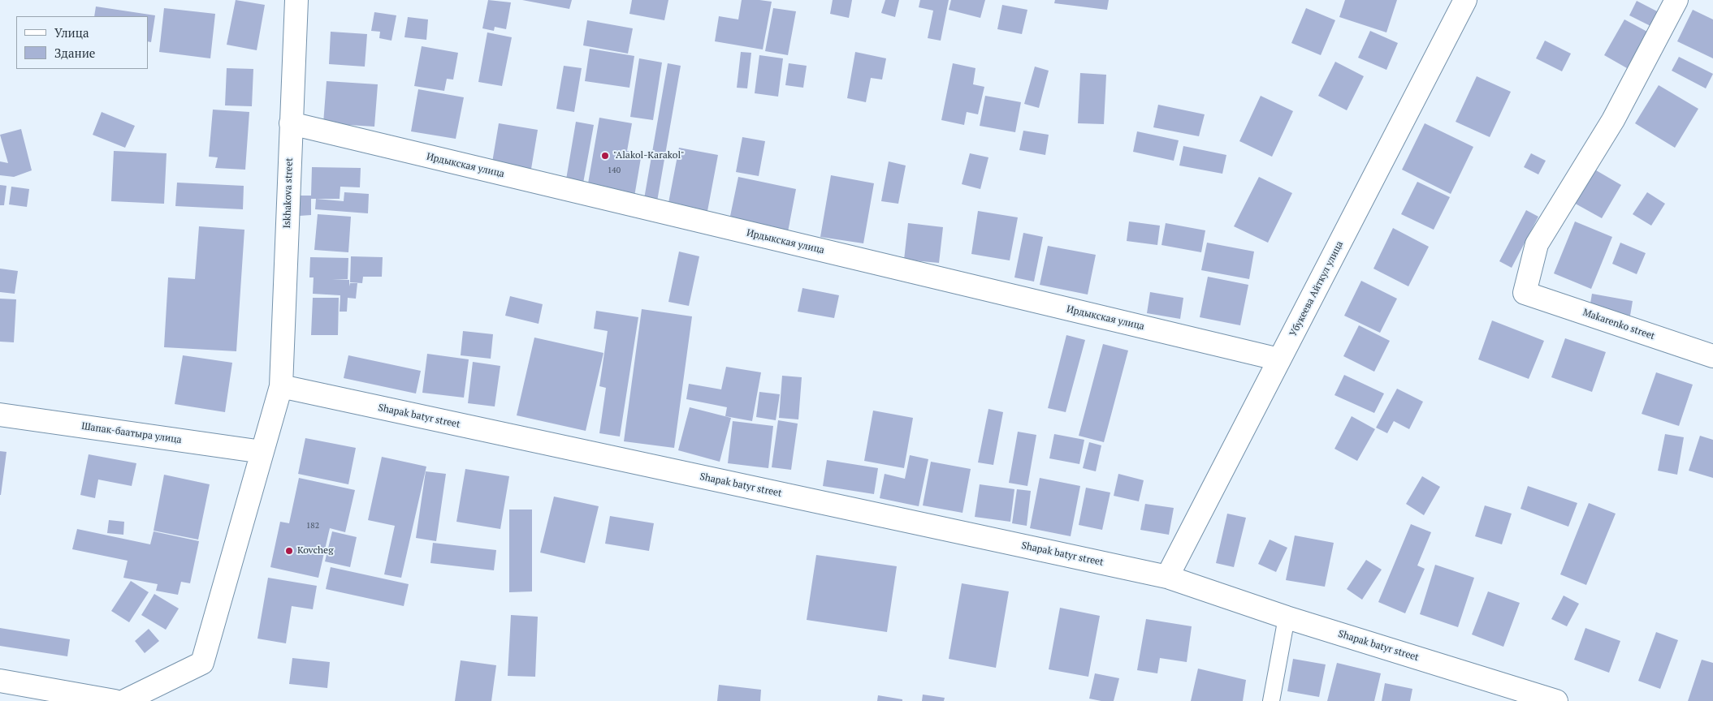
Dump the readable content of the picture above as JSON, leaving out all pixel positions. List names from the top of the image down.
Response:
{
  "streets": {
    "street": [
      "Ирдыкская улица",
      "Iskhakova street",
      "Убукеева Айткул улица",
      "Makarenko street",
      "Shapak batyr street",
      "Шапак-баатыра улица"
    ]
  },
  "crossings": [
    ["Ирдыкская улица", "Iskhakova street"],
    ["Ирдыкская улица", "Убукеева Айткул улица"],
    ["Iskhakova street", "Shapak batyr street"],
    ["Убукеева Айткул улица", "Shapak batyr street"]
  ],
  "places": ["\"Alakol-Karakol\"", "Kovcheg"],
  "house_numbers": ["140", "182"],
  "legend": ["Улица", "Здание"]
}
